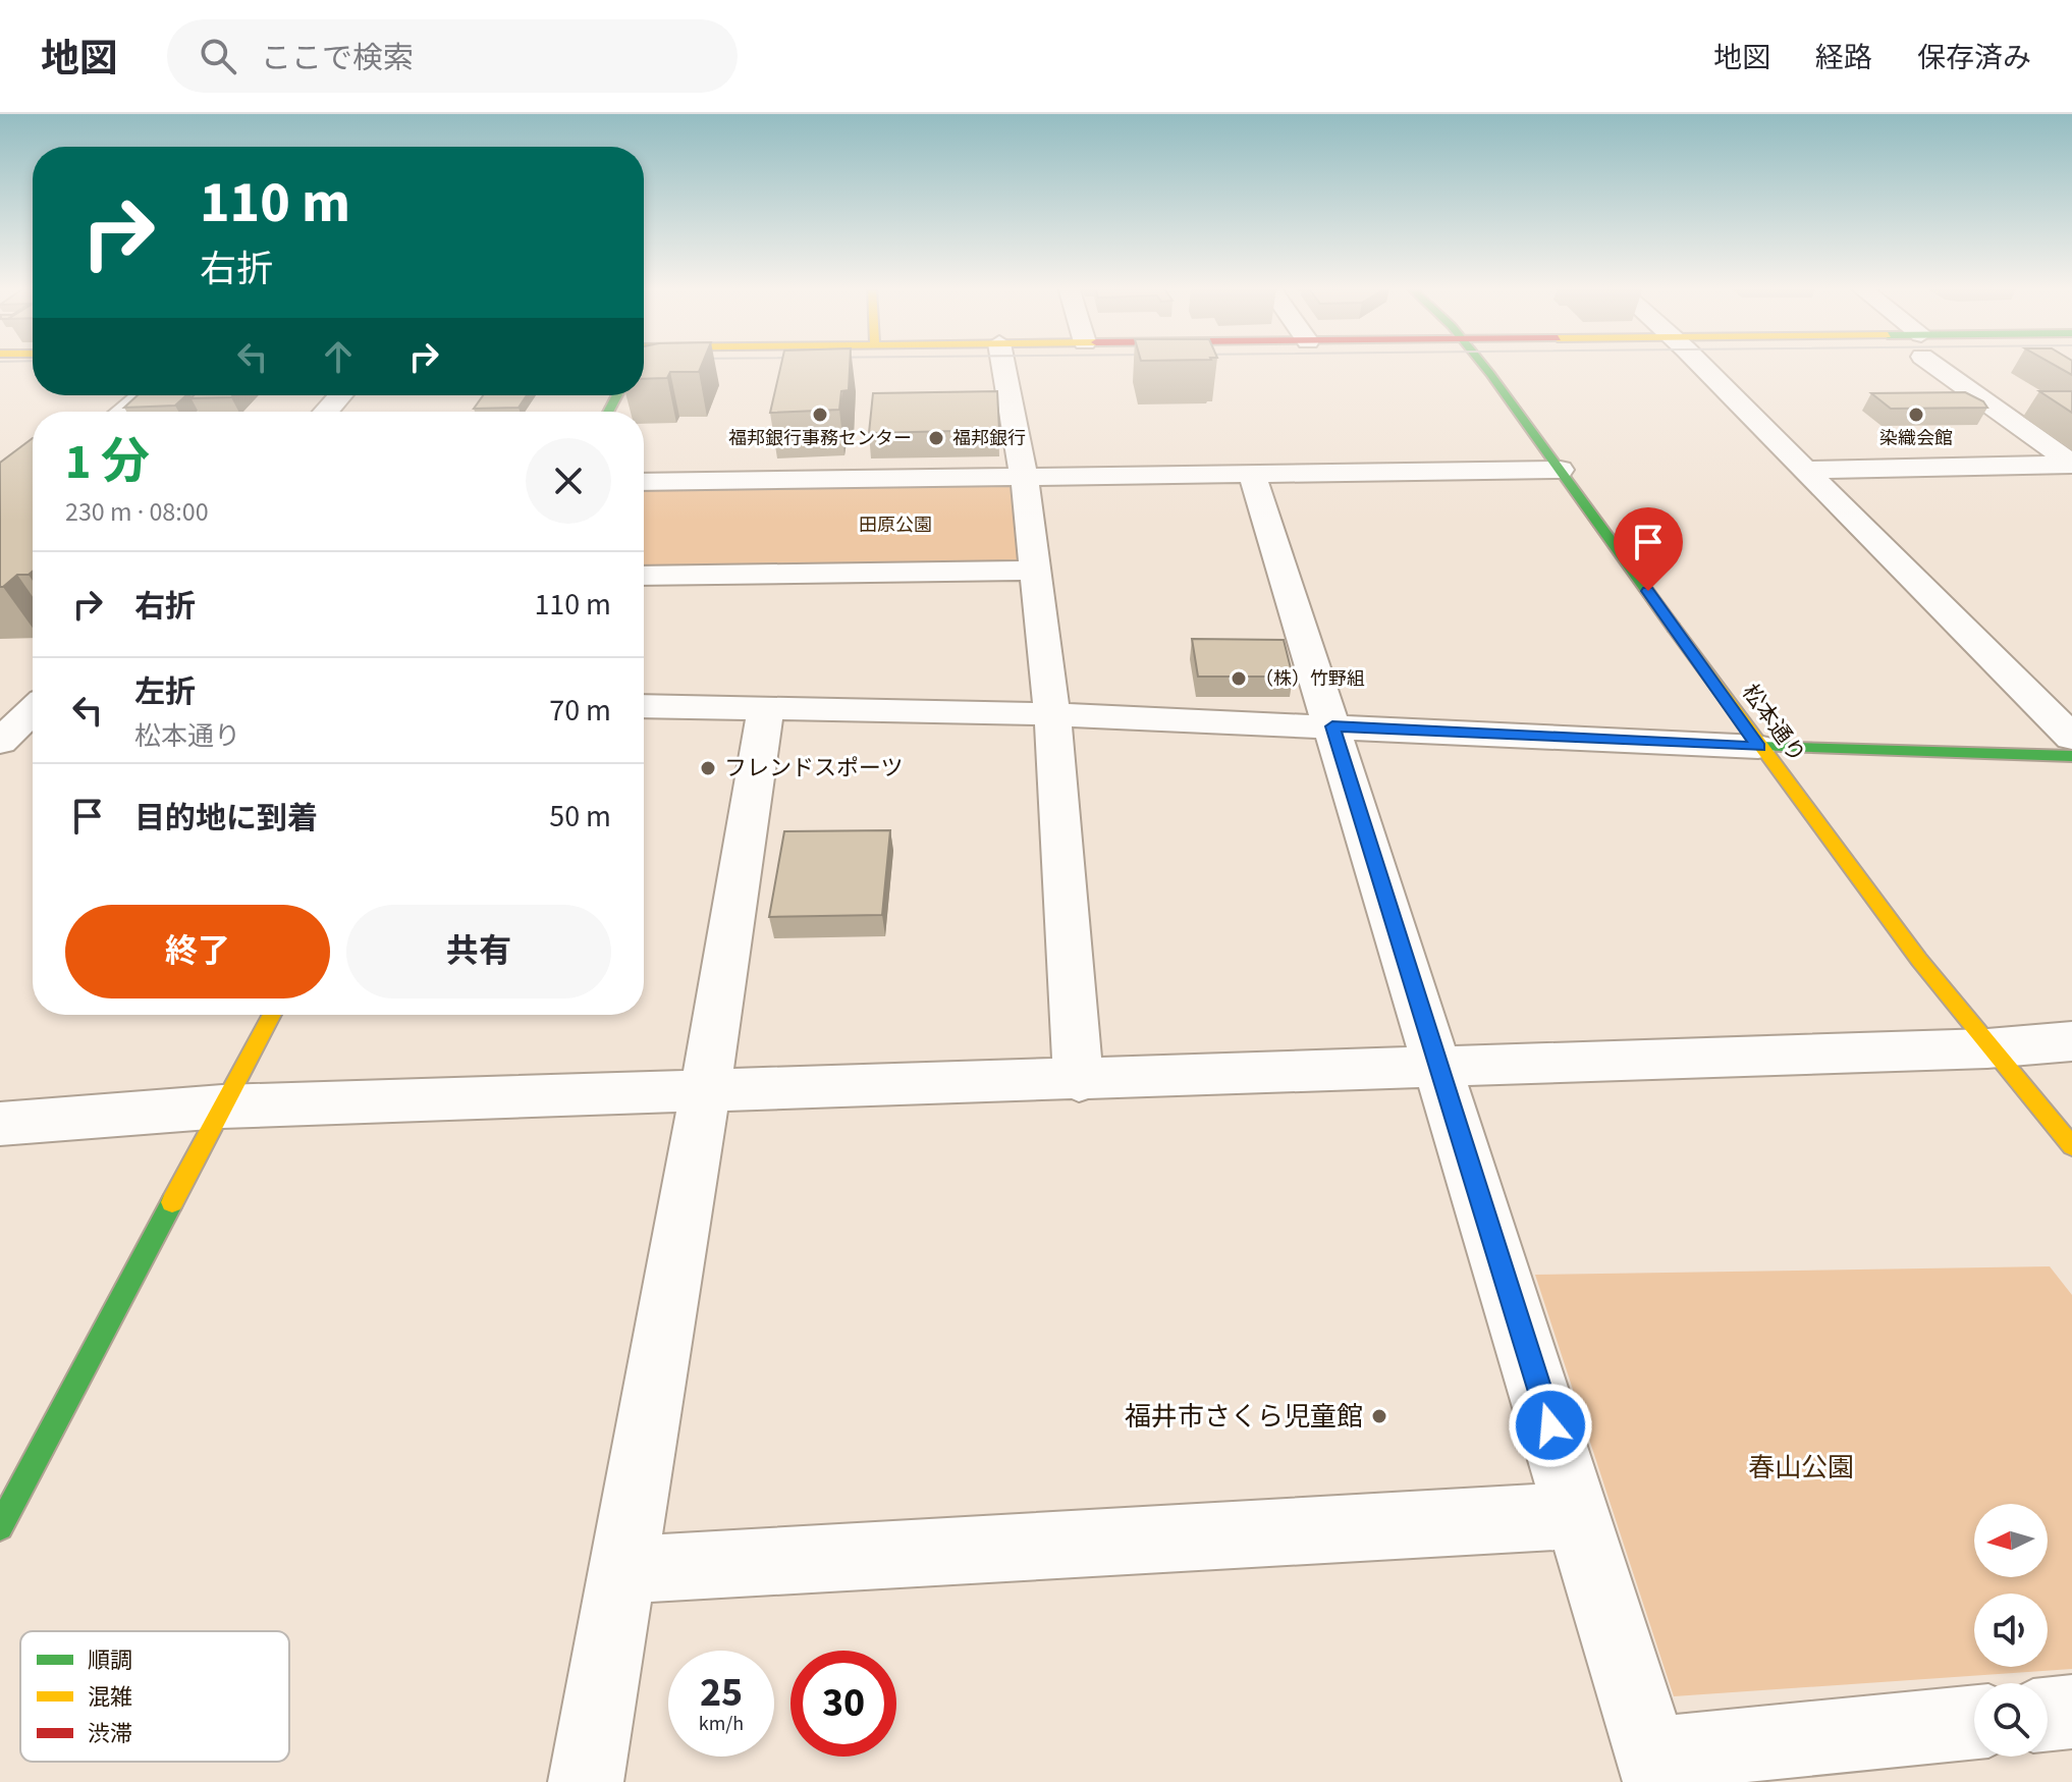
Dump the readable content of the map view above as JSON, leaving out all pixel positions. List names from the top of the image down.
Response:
{
  "streets": {
    "street": ["松本通り"]
  },
  "parks": ["田原公園", "春山公園"],
  "places": [
    "福邦銀行事務センター",
    "染織会館",
    "福邦銀行",
    "（株）竹野組",
    "フレンドスポーツ",
    "福井市さくら児童館"
  ],
  "legend": ["順調", "混雑", "渋滞"],
  "north": "left",
  "page": {
    "header": "地図",
    "search": "ここで検索",
    "nav": ["地図", "経路", "保存済み"],
    "turn": ["110 m", "右折"],
    "heading": ["1 分", "230 m · 08:00"],
    "list": [
      {
        "name": "右折",
        "value": "110 m"
      },
      {
        "name": "左折",
        "note": "松本通り",
        "value": "70 m"
      },
      {
        "name": "目的地に到着",
        "value": "50 m"
      }
    ],
    "buttons": ["終了", "共有"],
    "speed": "25 km/h",
    "limit": "30"
  }
}
